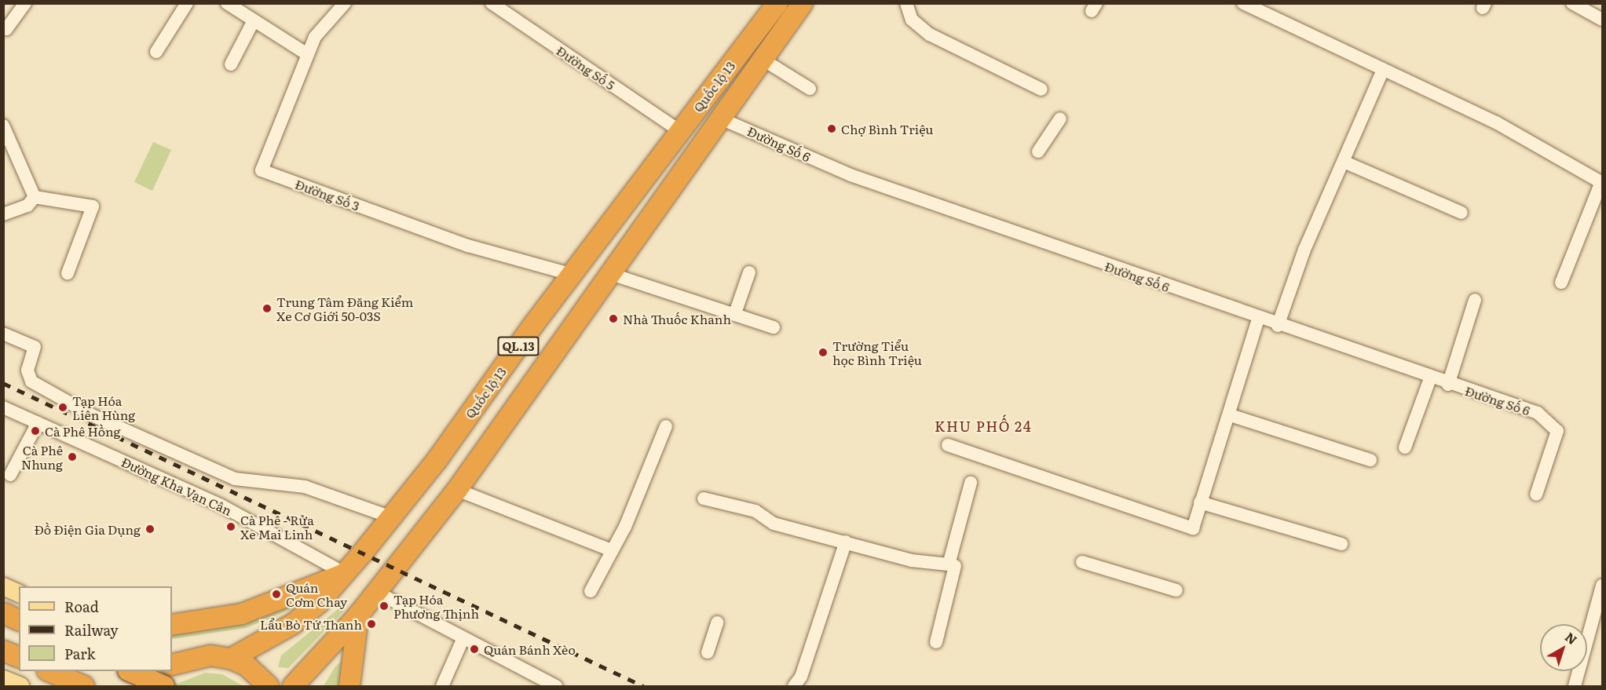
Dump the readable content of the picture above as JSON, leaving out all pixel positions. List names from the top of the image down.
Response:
{
  "streets": {
    "highway": ["Quốc lộ 13", "QL.13"],
    "street": [
      "Đường Số 5",
      "Đường Số 6",
      "Đường Số 3",
      "Đường Kha Vạn Cân"
    ]
  },
  "crossings": [
    ["Đường Số 5", "Quốc lộ 13"],
    ["Quốc lộ 13", "Đường Số 6"],
    ["Quốc lộ 13", "Đường Số 3"],
    ["Quốc lộ 13", "Đường Kha Vạn Cân"]
  ],
  "districts": ["KHU PHỐ 24"],
  "places": [
    "Chợ Bình Triệu",
    "Trung Tâm Đăng Kiểm Xe Cơ Giới 50-03S",
    "Nhà Thuốc Khanh",
    "Trường Tiểu học Bình Triệu",
    "Tạp Hóa Liên Hùng",
    "Cà Phê Hồng",
    "Cà Phê Nhung",
    "Cà Phê - Rửa Xe Mai Linh",
    "Đồ Điện Gia Dụng",
    "Quán Cơm Chay",
    "Tạp Hóa Phương Thịnh",
    "Lẩu Bò Tứ Thanh",
    "Quán Bánh Xèo"
  ],
  "legend": ["Road", "Railway", "Park"],
  "north": "top right"
}
